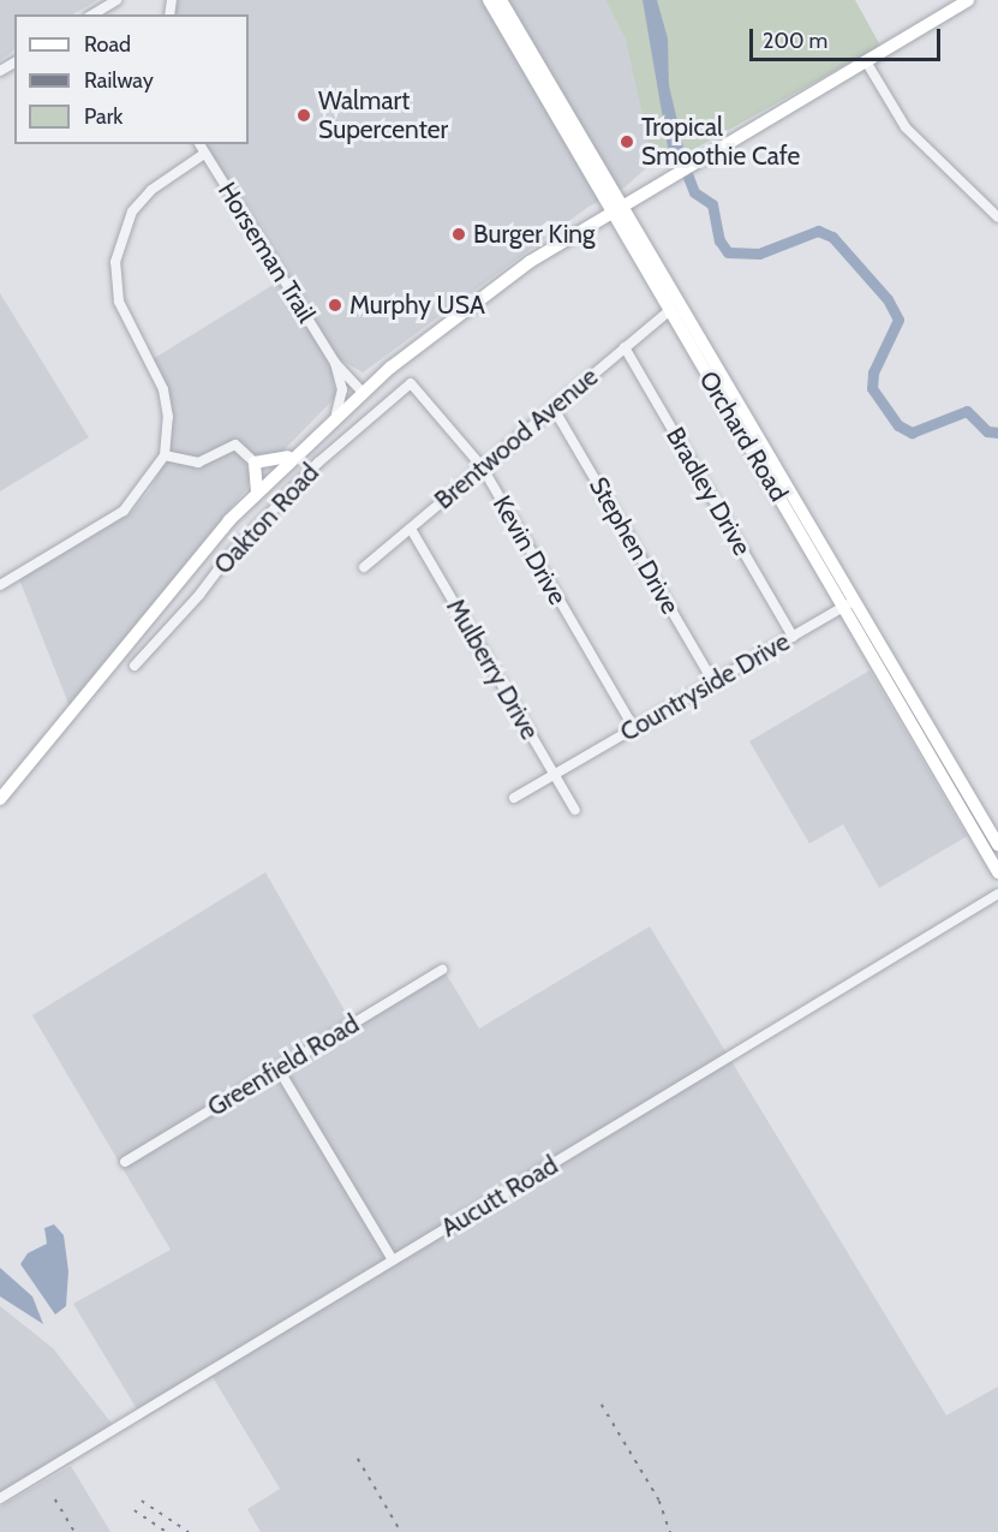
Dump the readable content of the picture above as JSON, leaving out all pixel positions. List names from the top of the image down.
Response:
{
  "streets": {
    "main road": ["Orchard Road"],
    "street": [
      "Horseman Trail",
      "Brentwood Avenue",
      "Bradley Drive",
      "Oakton Road",
      "Stephen Drive",
      "Kevin Drive",
      "Mulberry Drive",
      "Countryside Drive",
      "Greenfield Road",
      "Aucutt Road"
    ]
  },
  "crossings": [
    ["Orchard Road", "Brentwood Avenue"],
    ["Orchard Road", "Countryside Drive"],
    ["Brentwood Avenue", "Bradley Drive"],
    ["Brentwood Avenue", "Stephen Drive"],
    ["Brentwood Avenue", "Kevin Drive"],
    ["Brentwood Avenue", "Mulberry Drive"],
    ["Bradley Drive", "Countryside Drive"],
    ["Oakton Road", "Kevin Drive"],
    ["Stephen Drive", "Countryside Drive"],
    ["Kevin Drive", "Countryside Drive"],
    ["Mulberry Drive", "Countryside Drive"]
  ],
  "places": [
    "Walmart Supercenter",
    "Tropical Smoothie Cafe",
    "Burger King",
    "Murphy USA"
  ],
  "legend": ["Road", "Railway", "Park"],
  "scale_bar": "200 m"
}
